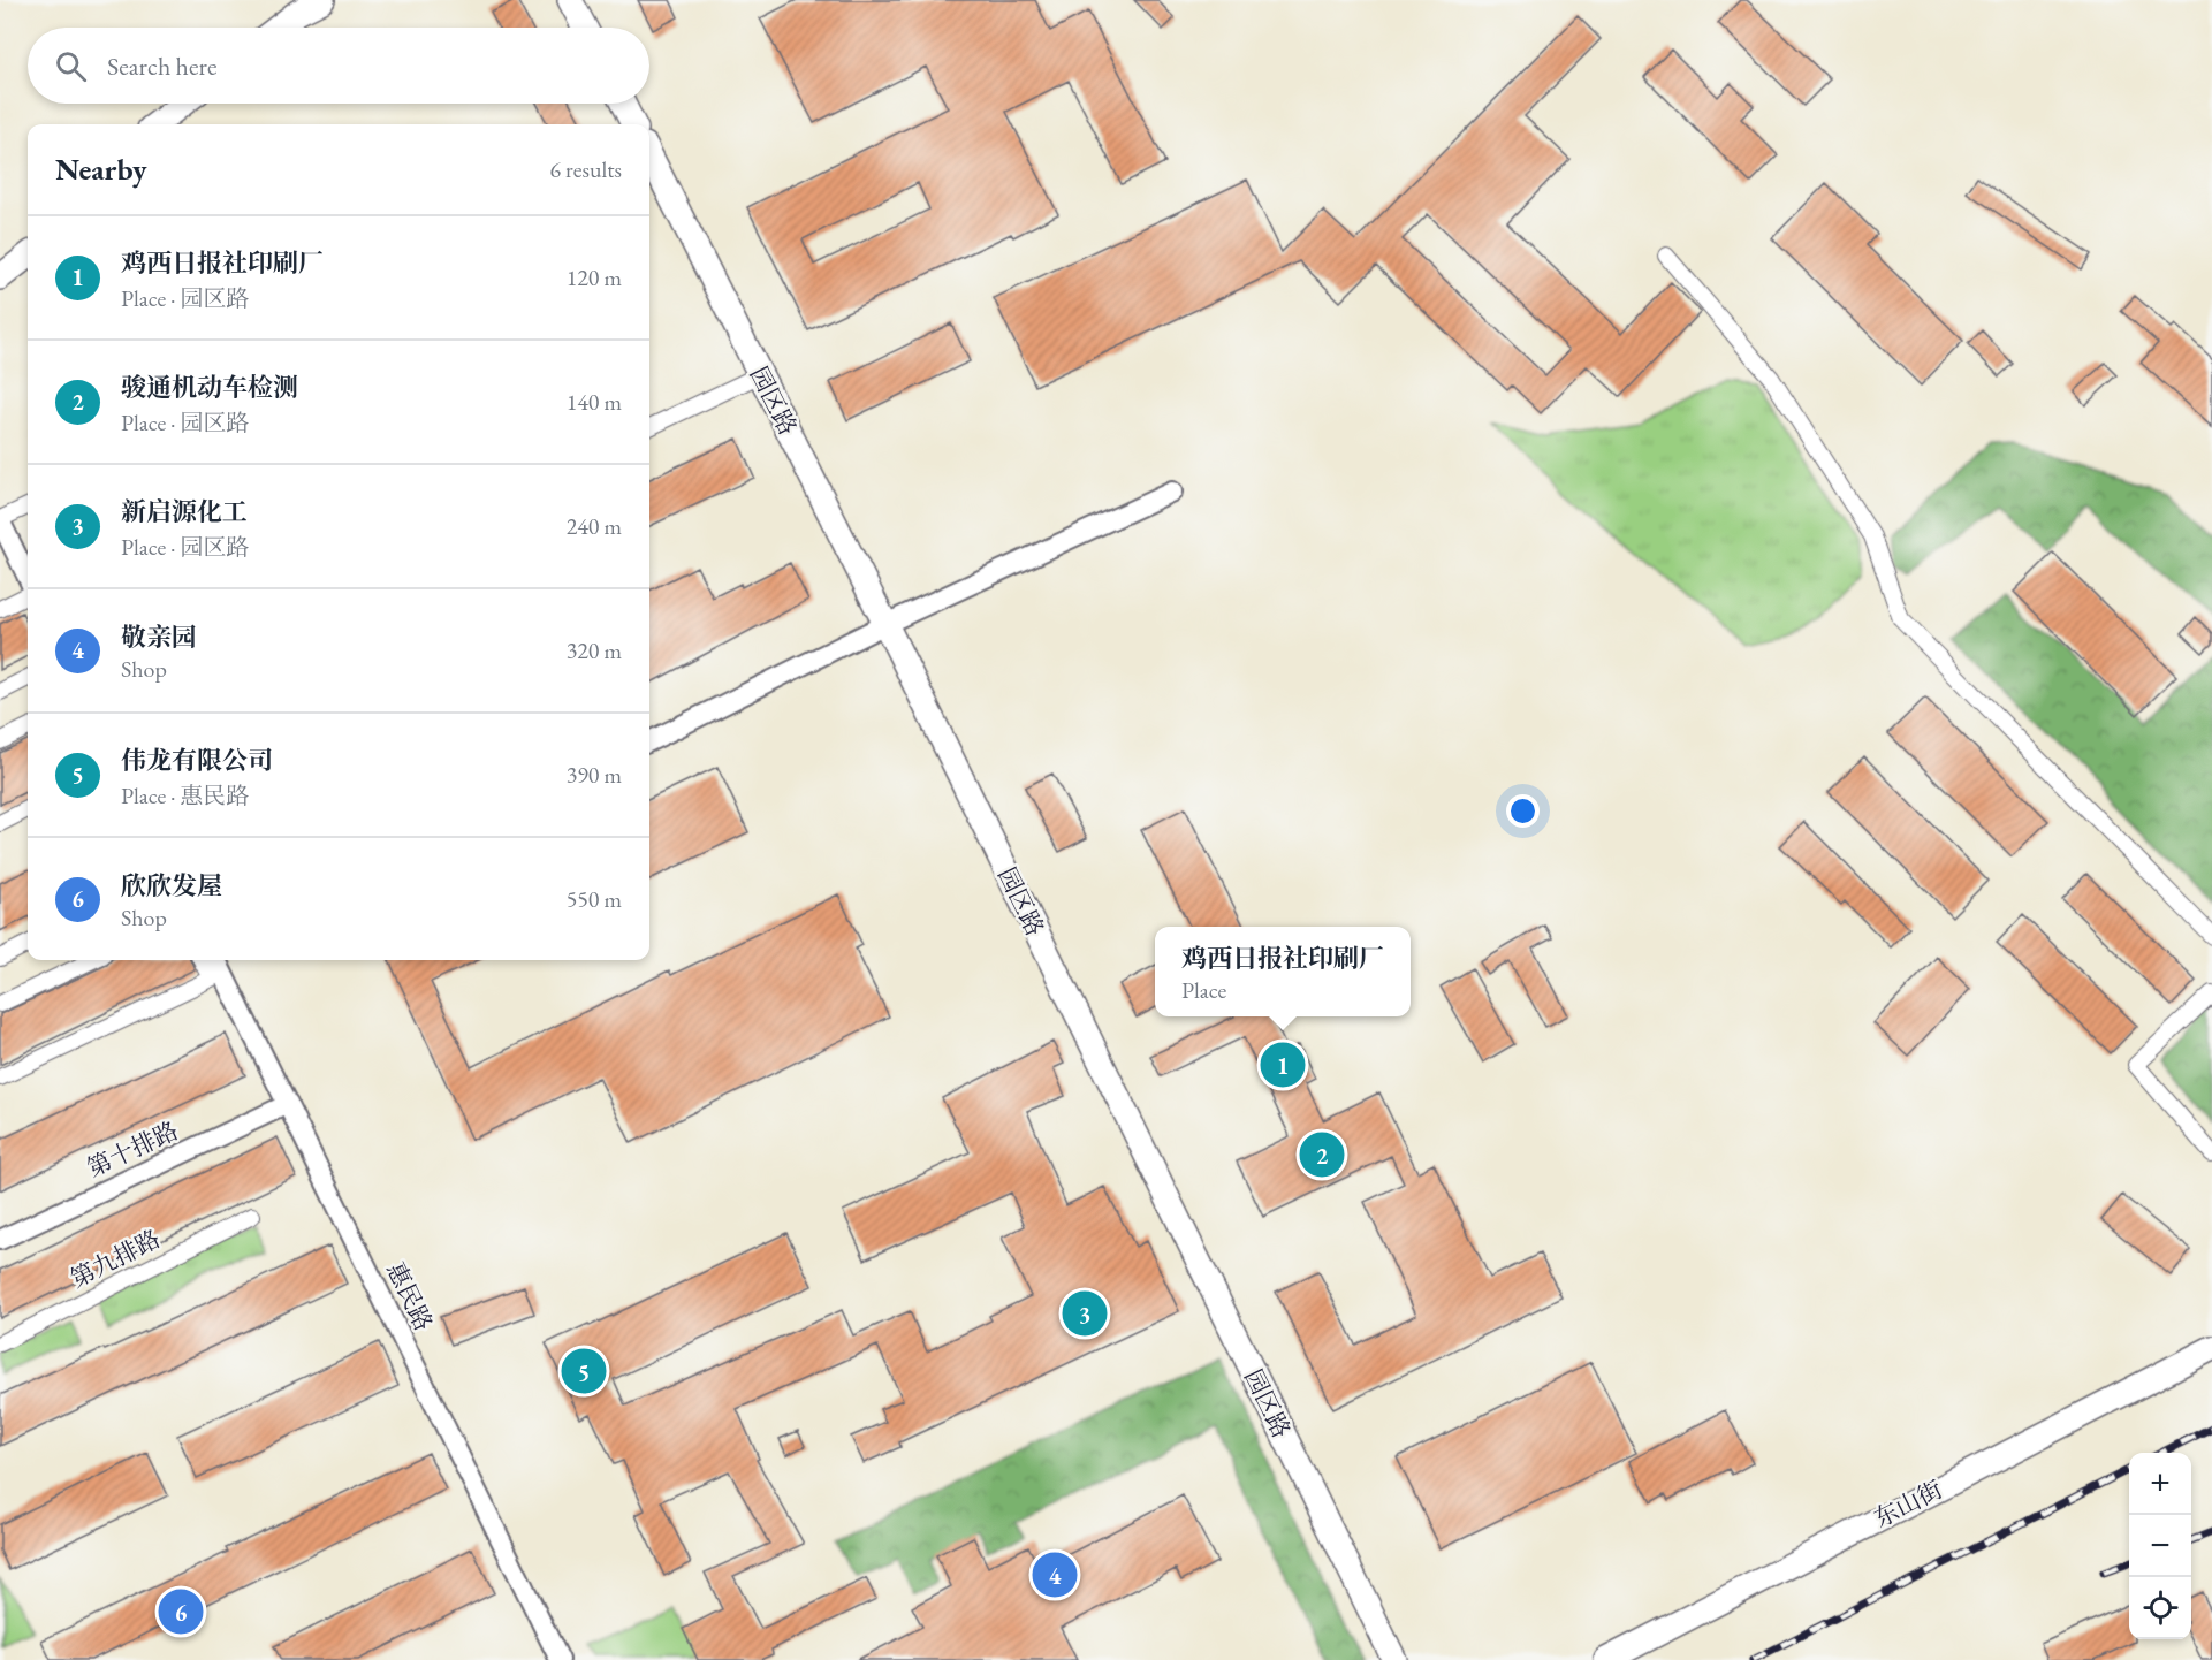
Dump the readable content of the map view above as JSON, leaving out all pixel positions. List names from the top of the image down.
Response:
{
  "streets": {
    "highway": ["园区路", "东山街"],
    "street": ["第十排路", "第九排路", "惠民路"]
  },
  "crossings": [
    ["第十排路", "惠民路"]
  ],
  "page": {
    "search": "Search here",
    "heading": ["Nearby", "6 results"],
    "list": [
      {
        "mark": "1",
        "name": "鸡西日报社印刷厂",
        "note": "Place · 园区路",
        "value": "120 m"
      },
      {
        "mark": "2",
        "name": "骏通机动车检测",
        "note": "Place · 园区路",
        "value": "140 m"
      },
      {
        "mark": "3",
        "name": "新启源化工",
        "note": "Place · 园区路",
        "value": "240 m"
      },
      {
        "mark": "4",
        "name": "敬亲园",
        "note": "Shop",
        "value": "320 m"
      },
      {
        "mark": "5",
        "name": "伟龙有限公司",
        "note": "Place · 惠民路",
        "value": "390 m"
      },
      {
        "mark": "6",
        "name": "欣欣发屋",
        "note": "Shop",
        "value": "550 m"
      }
    ],
    "popup": ["鸡西日报社印刷厂", "Place"],
    "pins": [
      "1",
      "2",
      "3",
      "5",
      "4",
      "6"
    ],
    "map_buttons": ["+", "−"]
  }
}
